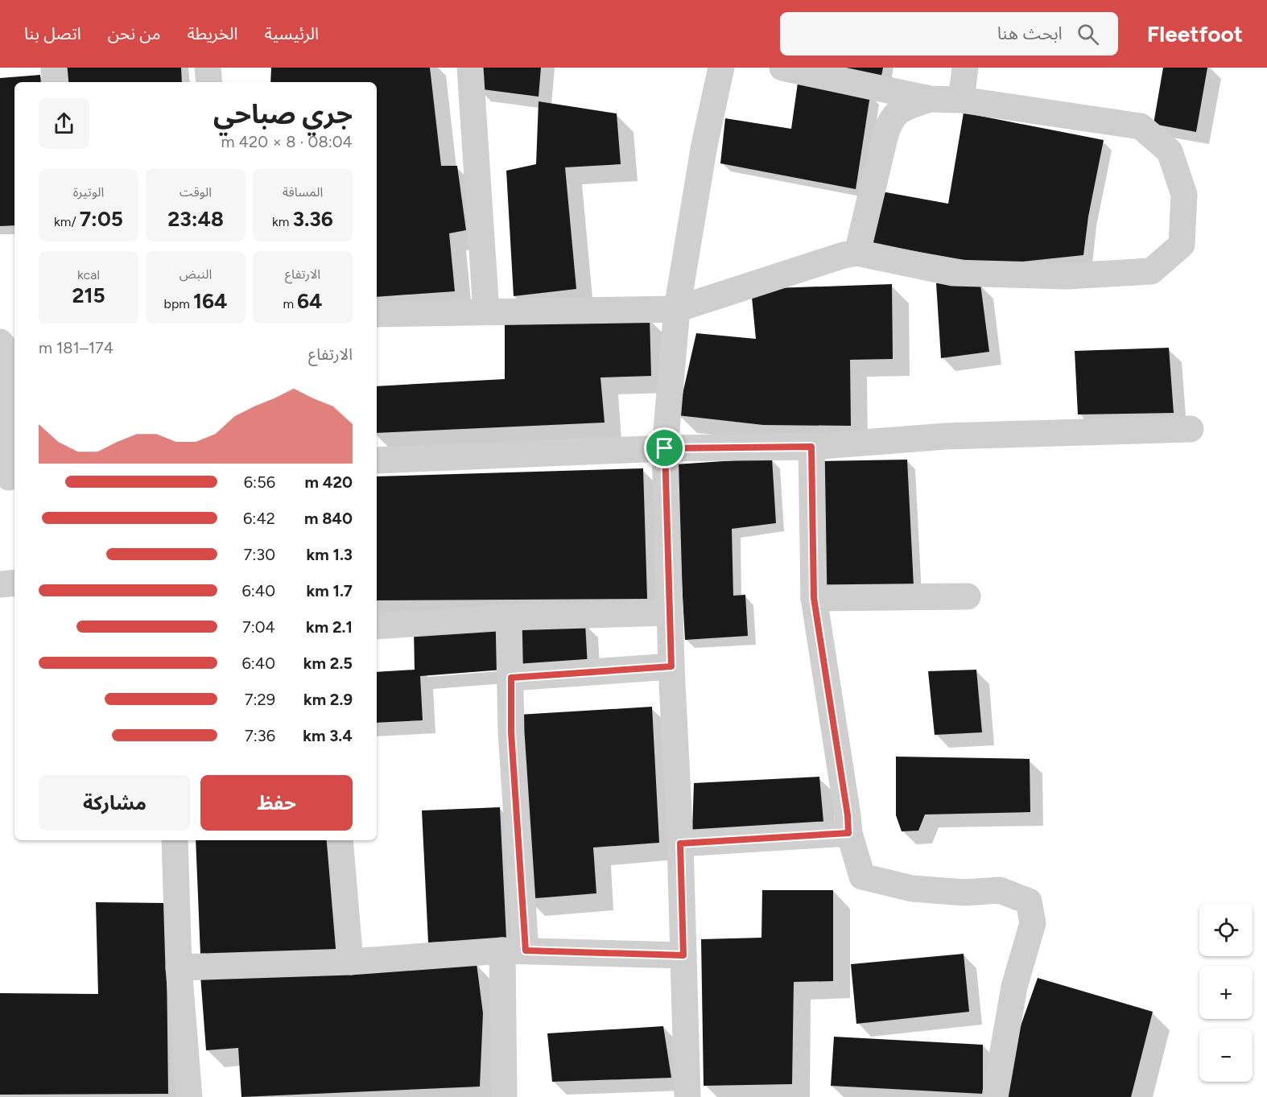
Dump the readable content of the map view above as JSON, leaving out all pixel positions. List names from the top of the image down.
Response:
{
  "page": {
    "header": "Fleetfoot",
    "search": "ابحث هنا",
    "nav": [
      "الرئيسية",
      "الخريطة",
      "من نحن",
      "اتصل بنا"
    ],
    "heading": ["جري صباحي", "08:04 · 8 × 420 m"],
    "stats": [
      ["المسافة", "3.36 km"],
      ["الوقت", "23:48"],
      ["الوتيرة", "7:05 /km"],
      ["الارتفاع", "64 m"],
      ["النبض", "164 bpm"],
      ["kcal", "215"]
    ],
    "chart": ["الارتفاع", "174–181 m"],
    "list": [
      {
        "name": "420 m",
        "note": "6:56"
      },
      {
        "name": "840 m",
        "note": "6:42"
      },
      {
        "name": "1.3 km",
        "note": "7:30"
      },
      {
        "name": "1.7 km",
        "note": "6:40"
      },
      {
        "name": "2.1 km",
        "note": "7:04"
      },
      {
        "name": "2.5 km",
        "note": "6:40"
      },
      {
        "name": "2.9 km",
        "note": "7:29"
      },
      {
        "name": "3.4 km",
        "note": "7:36"
      }
    ],
    "buttons": ["حفظ", "مشاركة"],
    "map_buttons": ["+", "−"]
  }
}
